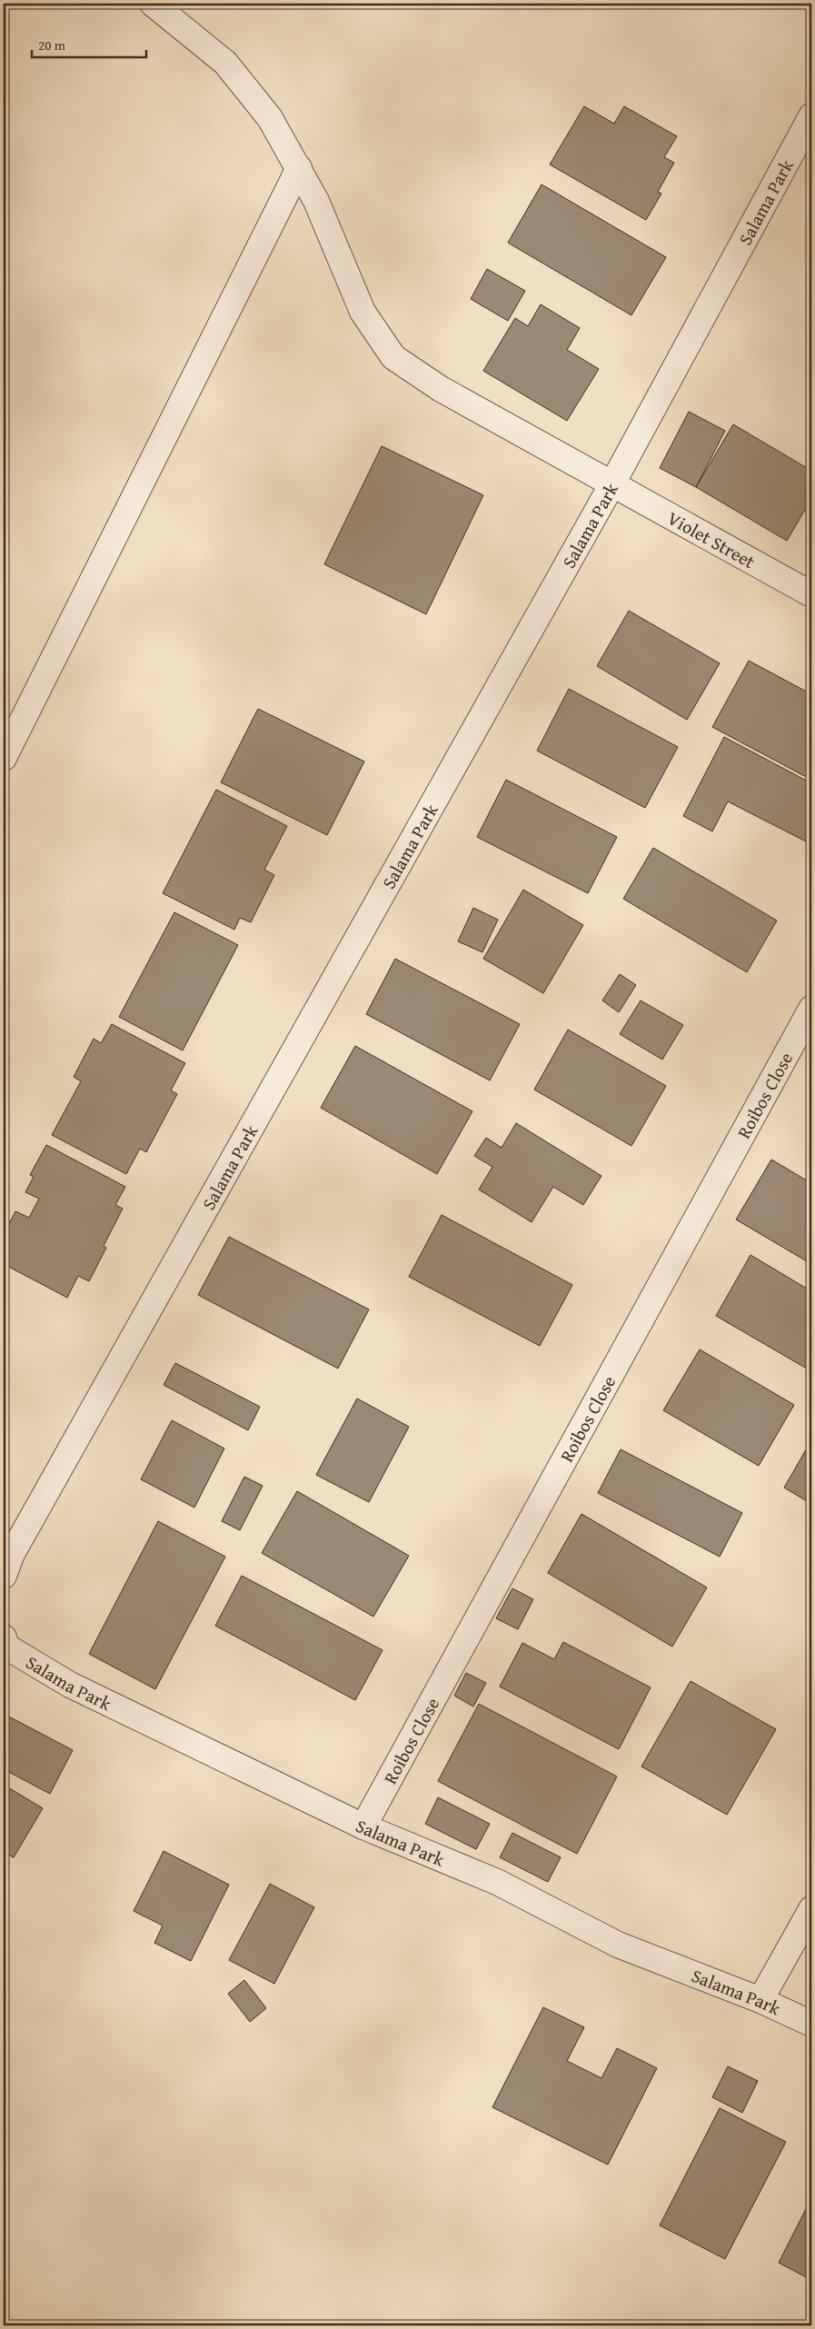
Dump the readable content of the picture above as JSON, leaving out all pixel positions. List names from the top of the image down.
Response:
{
  "streets": {
    "street": ["Salama Park", "Violet Street", "Roibos Close"]
  },
  "crossings": [
    ["Salama Park", "Violet Street"],
    ["Salama Park", "Roibos Close"]
  ],
  "scale_bar": "20 m"
}
